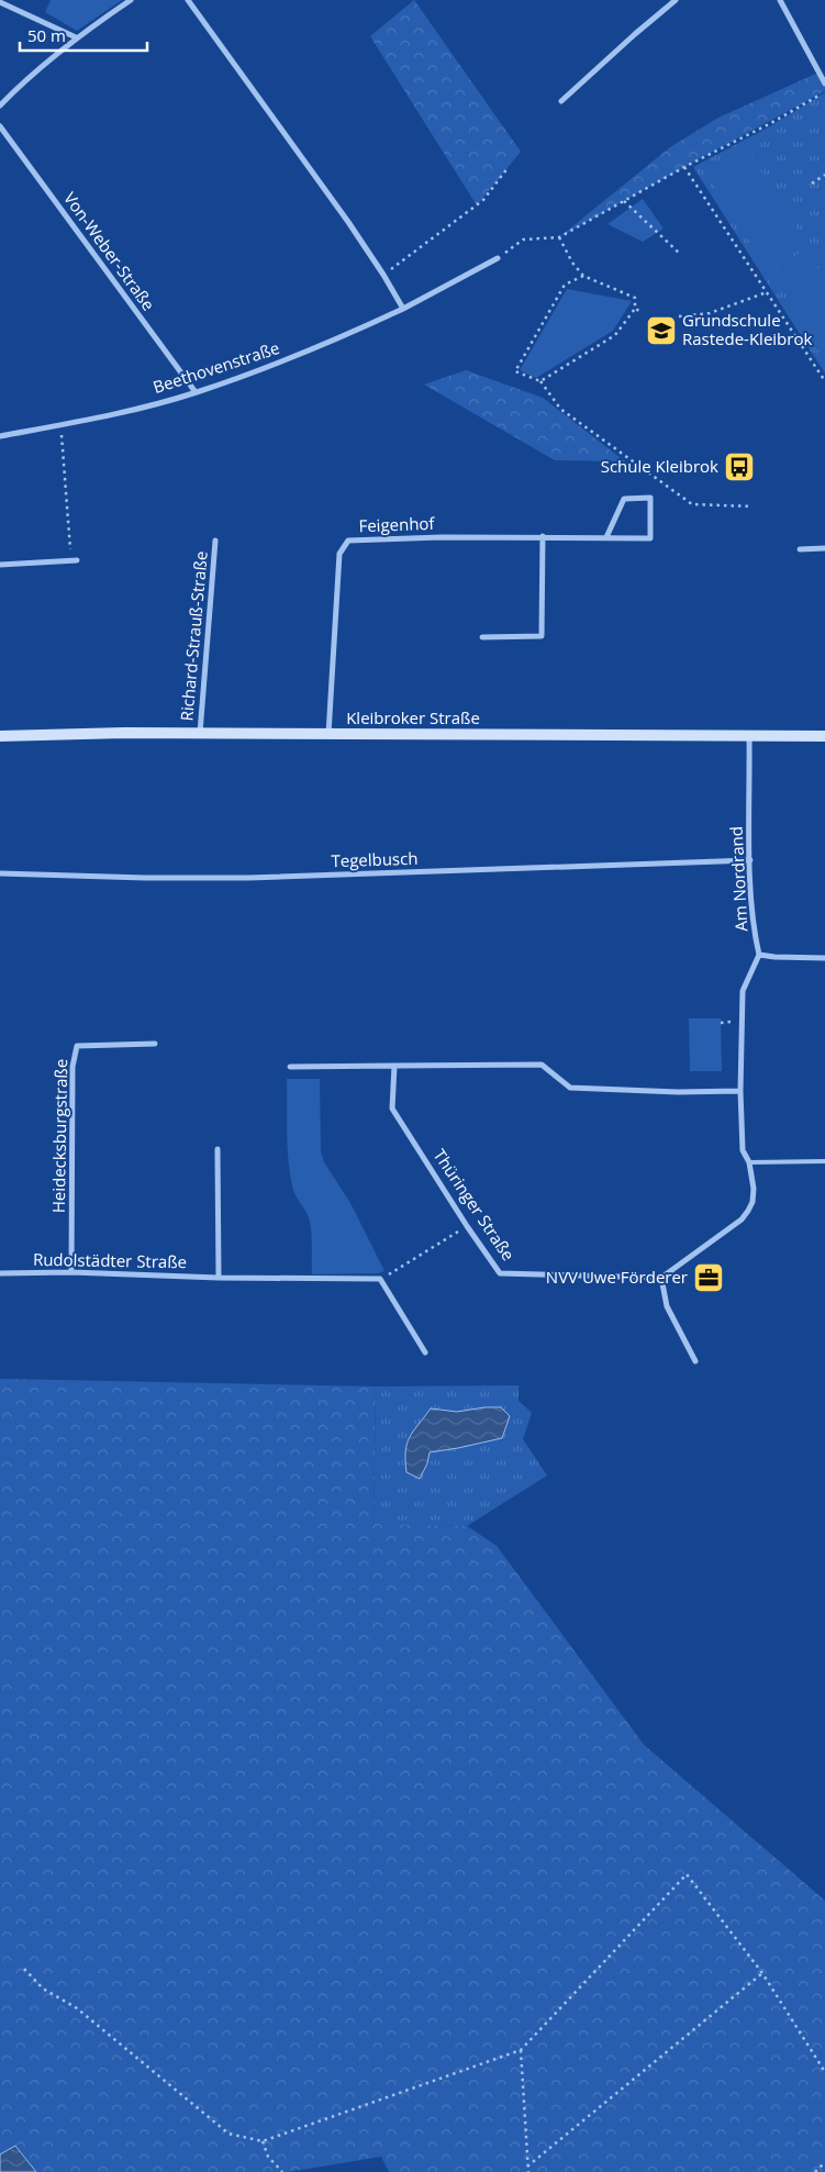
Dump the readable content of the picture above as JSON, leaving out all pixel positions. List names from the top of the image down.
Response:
{
  "streets": {
    "street": [
      "Von-Weber-Straße",
      "Beethovenstraße",
      "Feigenhof",
      "Richard-Strauß-Straße",
      "Kleibroker Straße",
      "Tegelbusch",
      "Am Nordrand",
      "Heidecksburgstraße",
      "Thüringer Straße",
      "Rudolstädter Straße"
    ]
  },
  "crossings": [
    ["Von-Weber-Straße", "Beethovenstraße"],
    ["Feigenhof", "Kleibroker Straße"],
    ["Richard-Strauß-Straße", "Kleibroker Straße"],
    ["Kleibroker Straße", "Am Nordrand"],
    ["Tegelbusch", "Am Nordrand"],
    ["Heidecksburgstraße", "Rudolstädter Straße"]
  ],
  "places": {
    "school or university": ["Grundschule Rastede-Kleibrok"],
    "bus stop": ["Schule Kleibrok"],
    "office": ["NVV Uwe Förderer"]
  },
  "scale_bar": "50 m"
}
